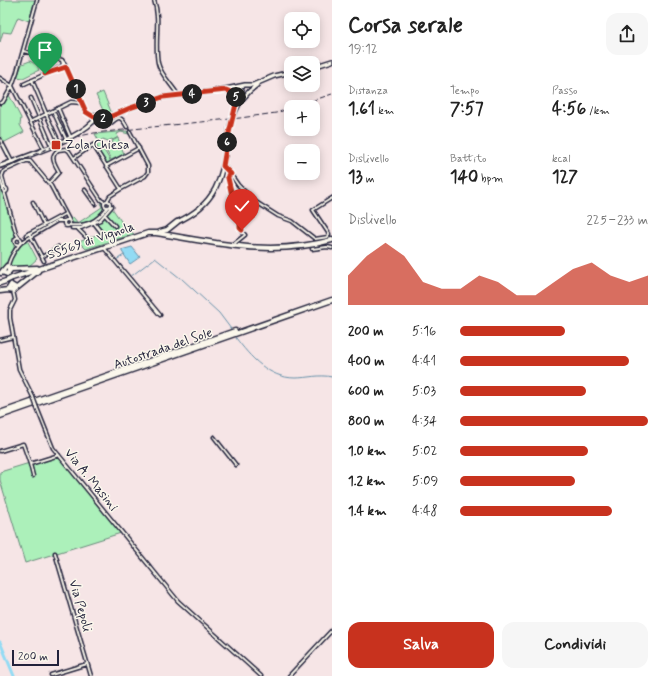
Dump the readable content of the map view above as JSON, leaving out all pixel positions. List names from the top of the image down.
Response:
{
  "streets": {
    "highway": ["SS569 di Vignola", "Autostrada del Sole"],
    "street": ["Via A. Masini", "Via Pepoli"]
  },
  "places": {
    "transit": ["Zola Chiesa"]
  },
  "scale_bar": "200 m",
  "page": {
    "heading": ["Corsa serale", "19:12"],
    "map_buttons": ["+", "−"],
    "stats": [
      ["Distanza", "1.61 km"],
      ["Tempo", "7:57"],
      ["Passo", "4:56 /km"],
      ["Dislivello", "13 m"],
      ["Battito", "140 bpm"],
      ["kcal", "127"]
    ],
    "pins": [
      "1",
      "4",
      "5",
      "3",
      "2",
      "6"
    ],
    "chart": ["Dislivello", "225–233 m"],
    "list": [
      {
        "name": "200 m",
        "note": "5:16"
      },
      {
        "name": "400 m",
        "note": "4:41"
      },
      {
        "name": "600 m",
        "note": "5:03"
      },
      {
        "name": "800 m",
        "note": "4:34"
      },
      {
        "name": "1.0 km",
        "note": "5:02"
      },
      {
        "name": "1.2 km",
        "note": "5:09"
      },
      {
        "name": "1.4 km",
        "note": "4:48"
      }
    ],
    "buttons": ["Salva", "Condividi"],
    "scale": "200 m"
  }
}
